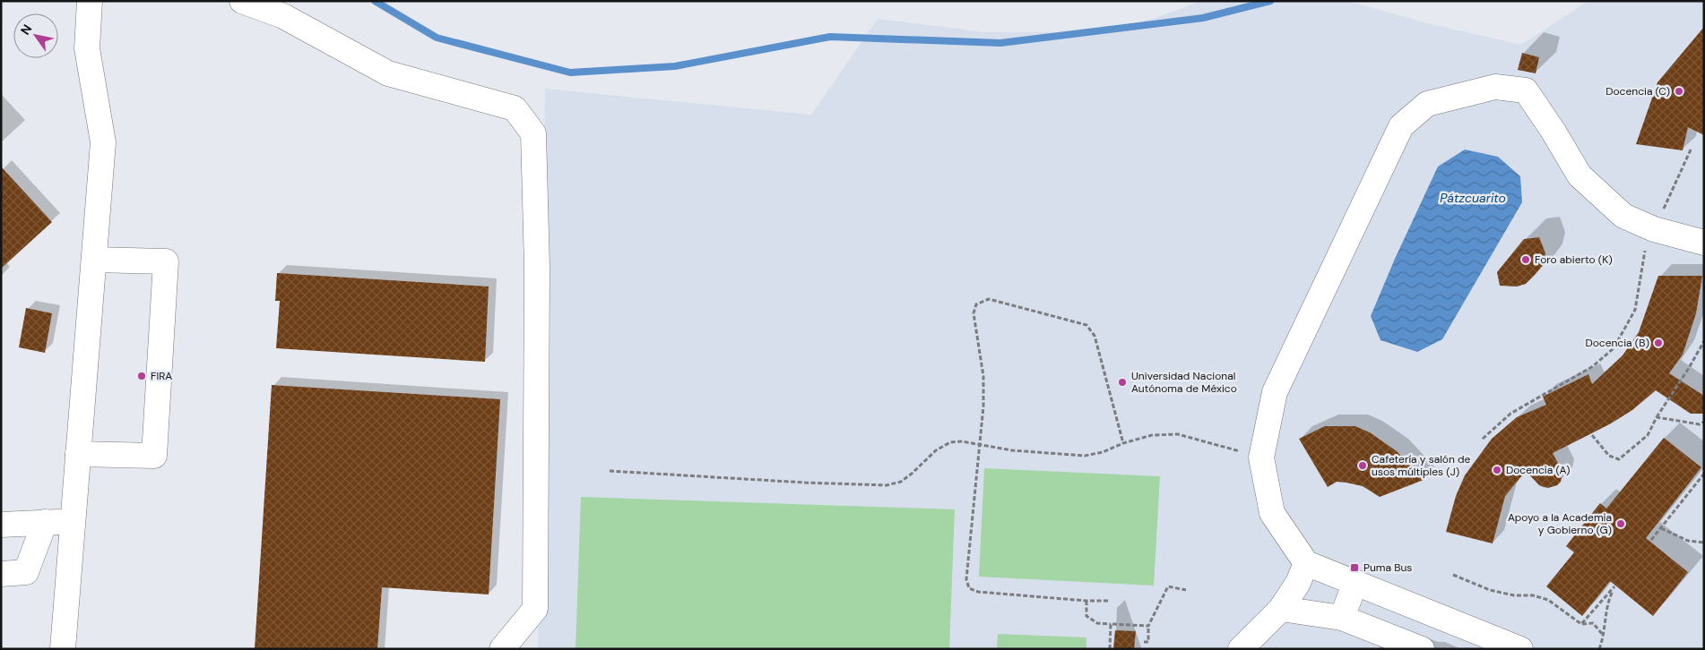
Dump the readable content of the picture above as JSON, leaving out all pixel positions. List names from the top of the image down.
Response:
{
  "water": ["Pátzcuarito"],
  "places": {
    "other": [
      "Docencia (C)",
      "Foro abierto (K)",
      "Docencia (B)",
      "FIRA",
      "Universidad Nacional Autónoma de México",
      "Cafetería y salón de usos múltiples (J)",
      "Docencia (A)",
      "Apoyo a la Academia y Gobierno (G)"
    ],
    "transit": ["Puma Bus"]
  },
  "north": "top left"
}
